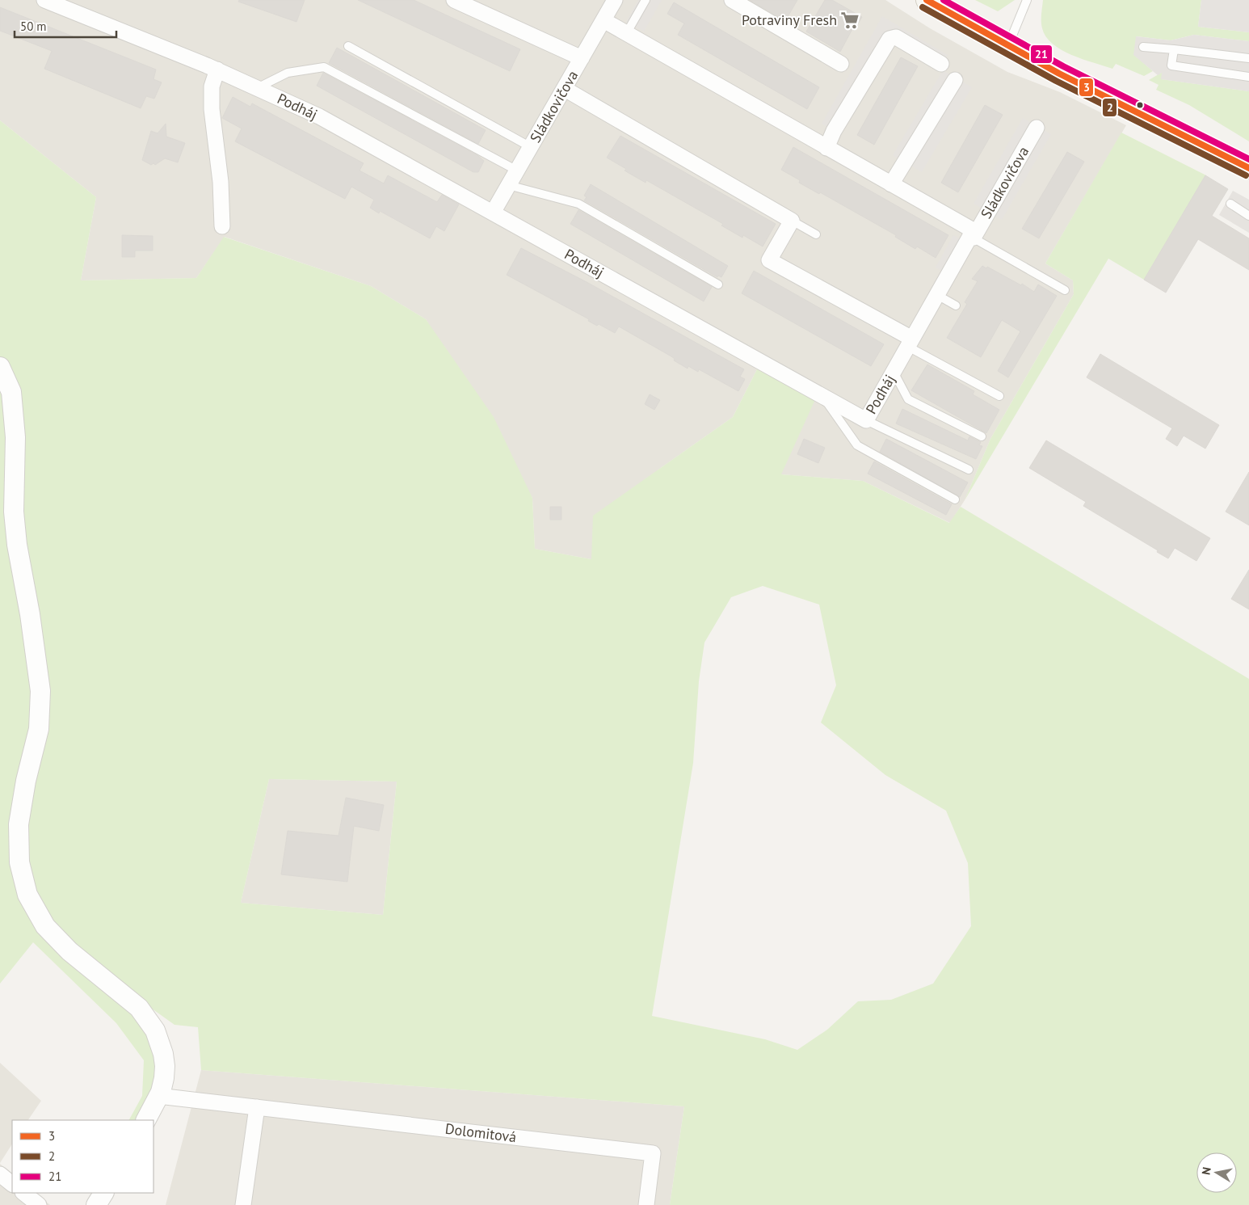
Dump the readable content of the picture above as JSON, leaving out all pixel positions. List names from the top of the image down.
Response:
{
  "streets": {
    "street": ["Podháj", "Sládkovičova", "Dolomitová"]
  },
  "crossings": [
    ["Podháj", "Sládkovičova"]
  ],
  "places": {
    "supermarket": ["Potraviny Fresh"]
  },
  "lines": ["transit line 3", "transit line 21", "transit line 2"],
  "legend": ["3", "2", "21"],
  "scale_bar": "50 m",
  "north": "left"
}
